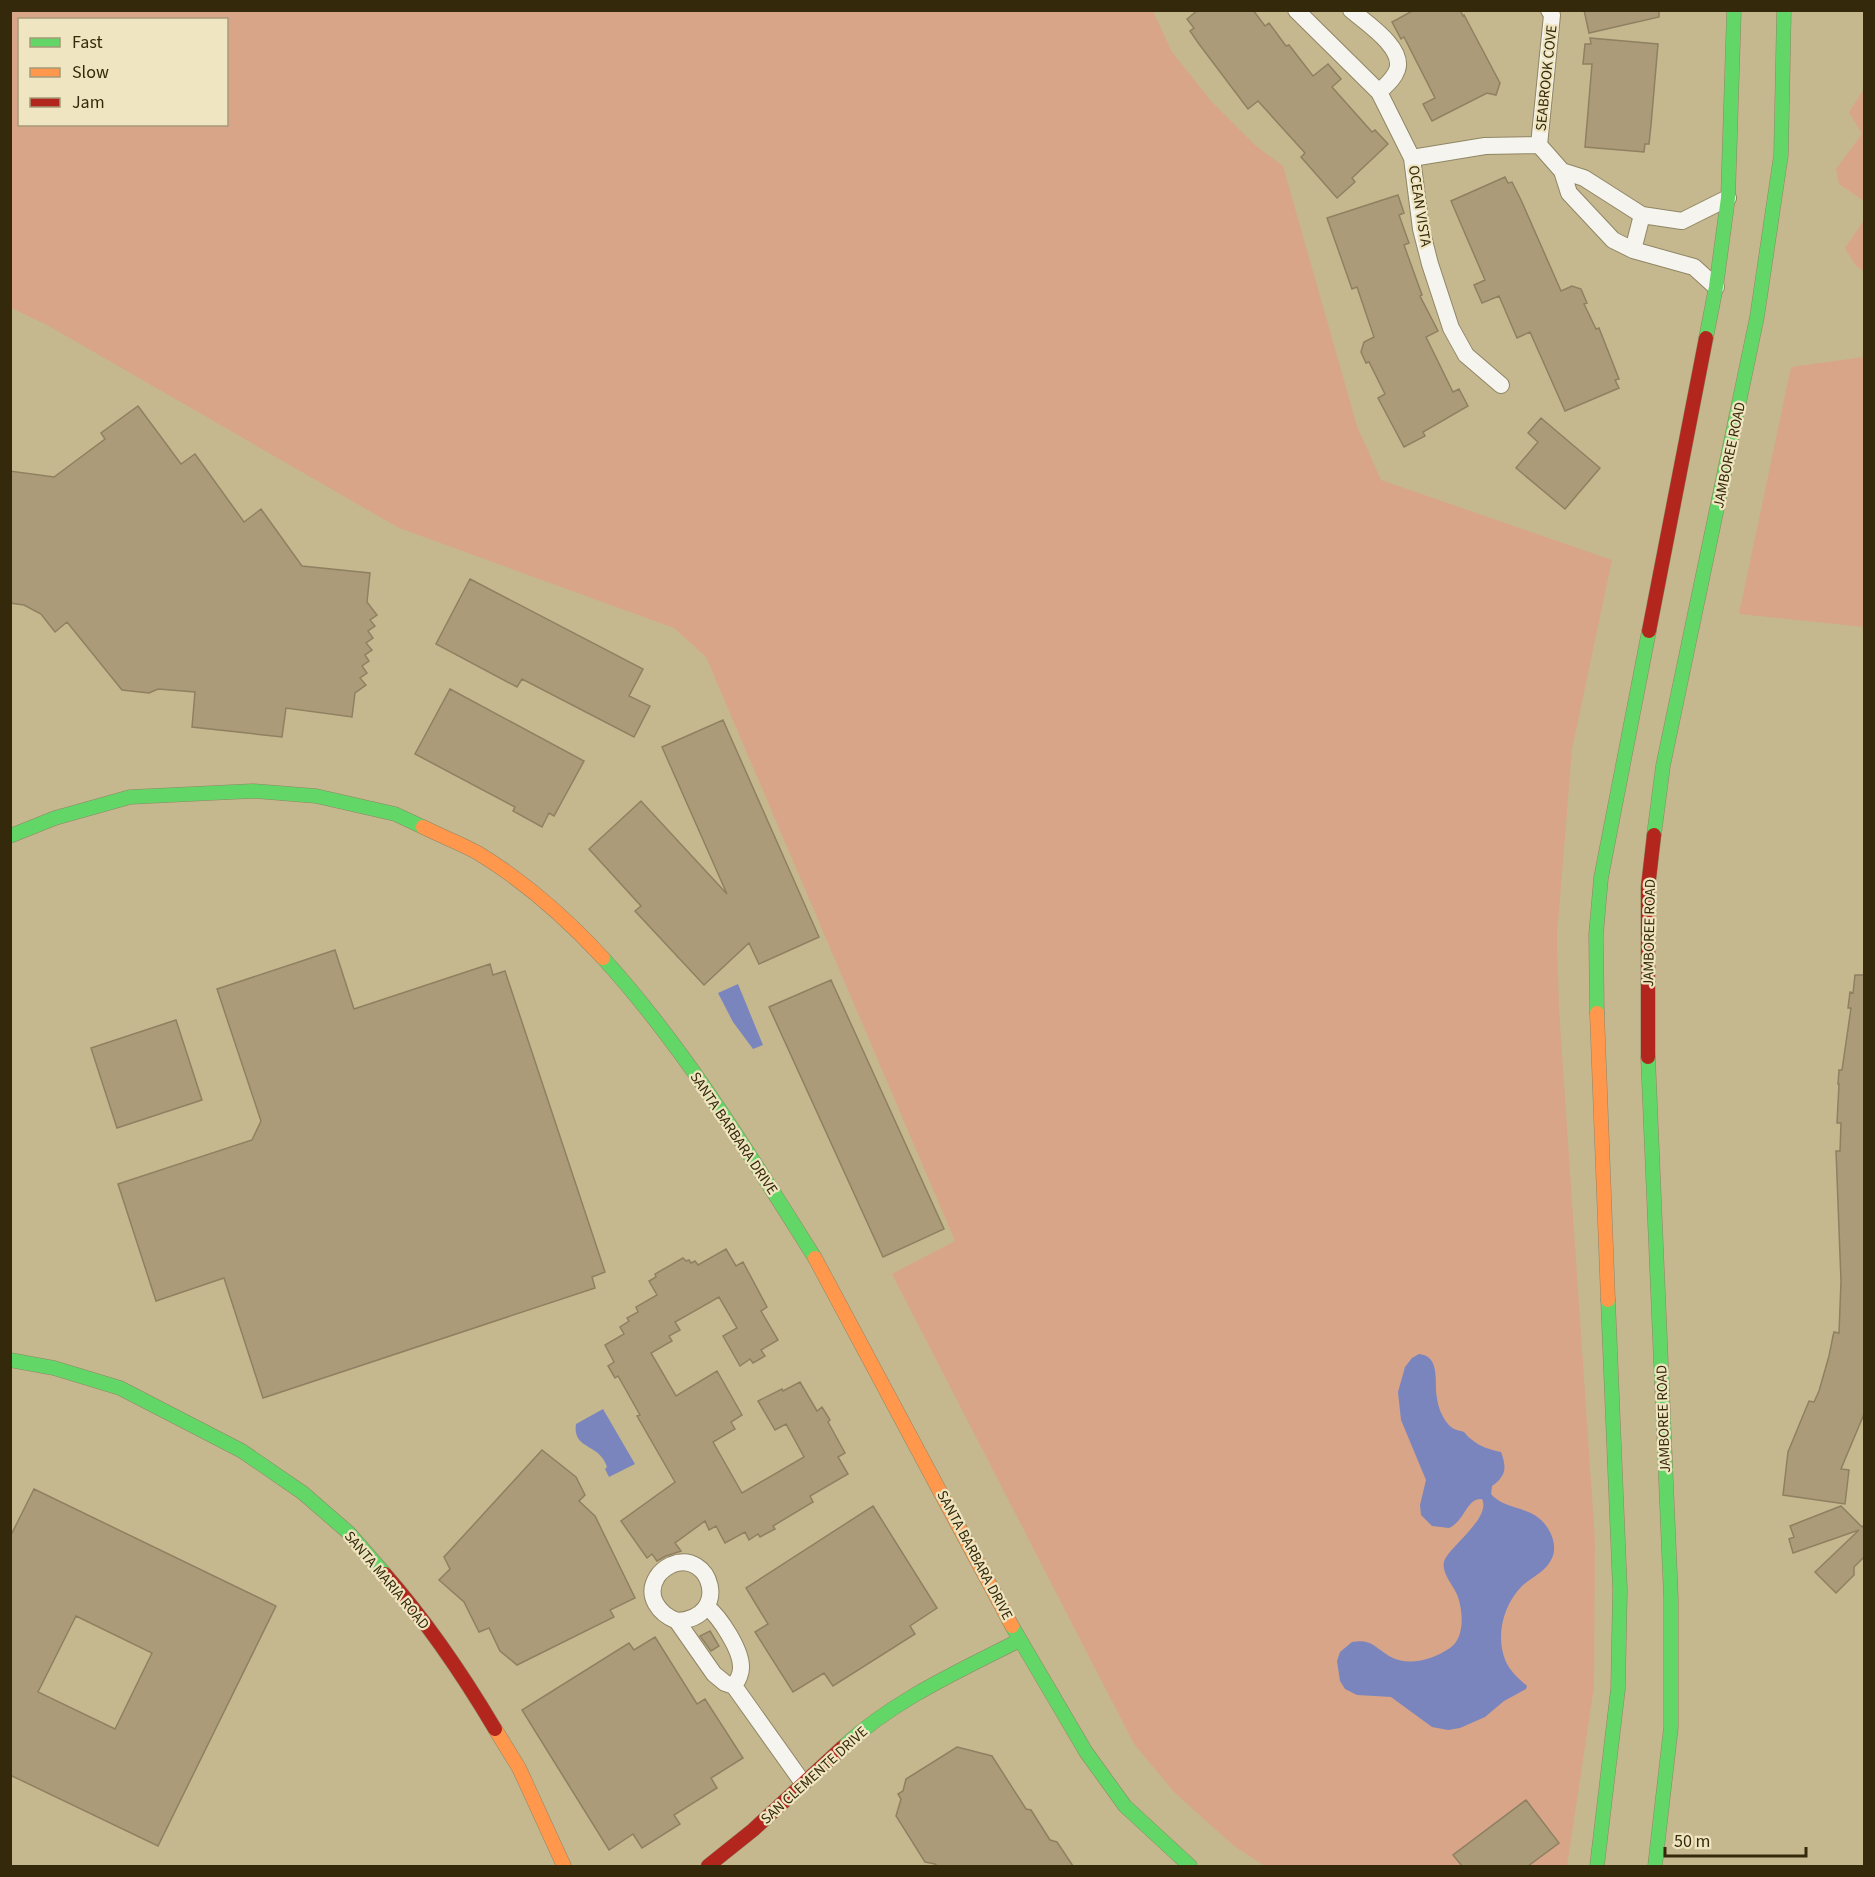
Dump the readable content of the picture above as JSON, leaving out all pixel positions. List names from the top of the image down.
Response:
{
  "streets": {
    "main road": [
      "JAMBOREE ROAD",
      "SANTA BARBARA DRIVE",
      "SANTA MARIA ROAD",
      "SAN CLEMENTE DRIVE"
    ],
    "street": ["SEABROOK COVE", "OCEAN VISTA"]
  },
  "crossings": [
    ["SANTA BARBARA DRIVE", "SAN CLEMENTE DRIVE"]
  ],
  "legend": ["Fast", "Slow", "Jam"],
  "scale_bar": "50 m"
}
